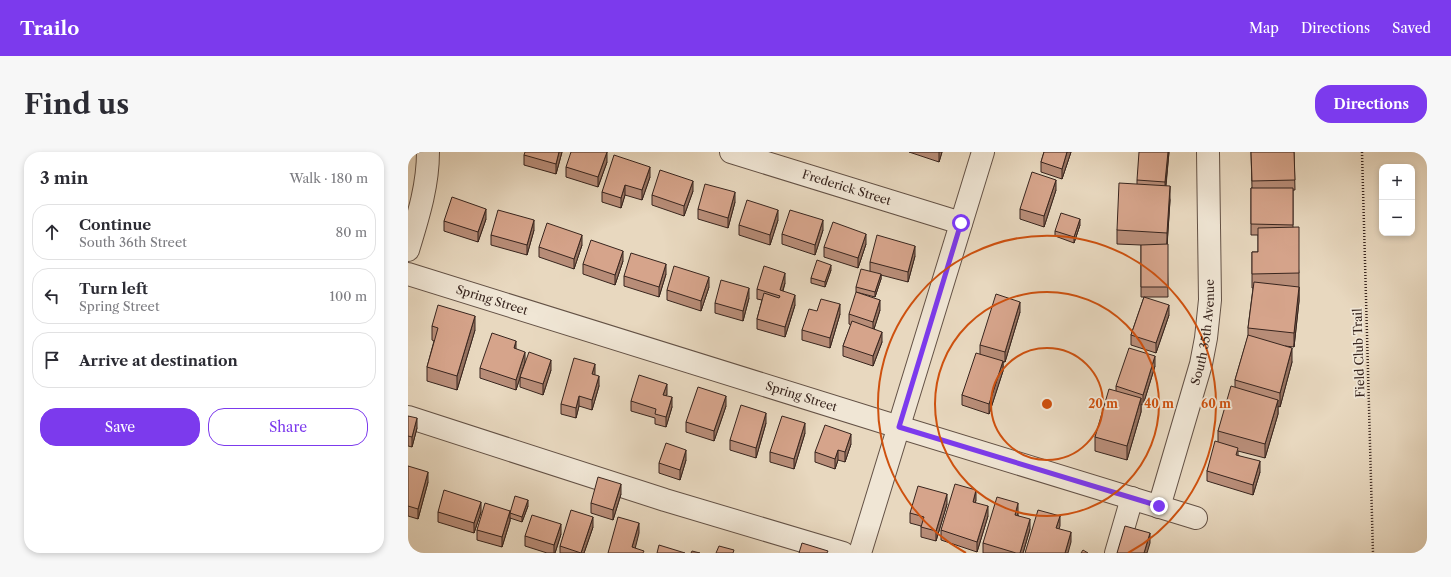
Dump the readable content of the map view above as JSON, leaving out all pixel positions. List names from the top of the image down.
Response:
{
  "streets": {
    "street": ["Frederick Street", "Spring Street", "South 35th Avenue"],
    "path": ["Field Club Trail"]
  },
  "crossings": [
    ["Spring Street", "South 35th Avenue"]
  ],
  "page": {
    "header": "Trailo",
    "nav": ["Map", "Directions", "Saved"],
    "buttons": [
      "Directions",
      ["Save", "Share"]
    ],
    "title": "Find us",
    "heading": ["3 min", "Walk · 180 m"],
    "map_buttons": ["+", "−"],
    "list": [
      ["Continue", "South 36th Street", "80 m"],
      ["Turn left", "Spring Street", "100 m"],
      "Arrive at destination"
    ]
  },
  "rings": ["20 m", "40 m", "60 m"]
}
